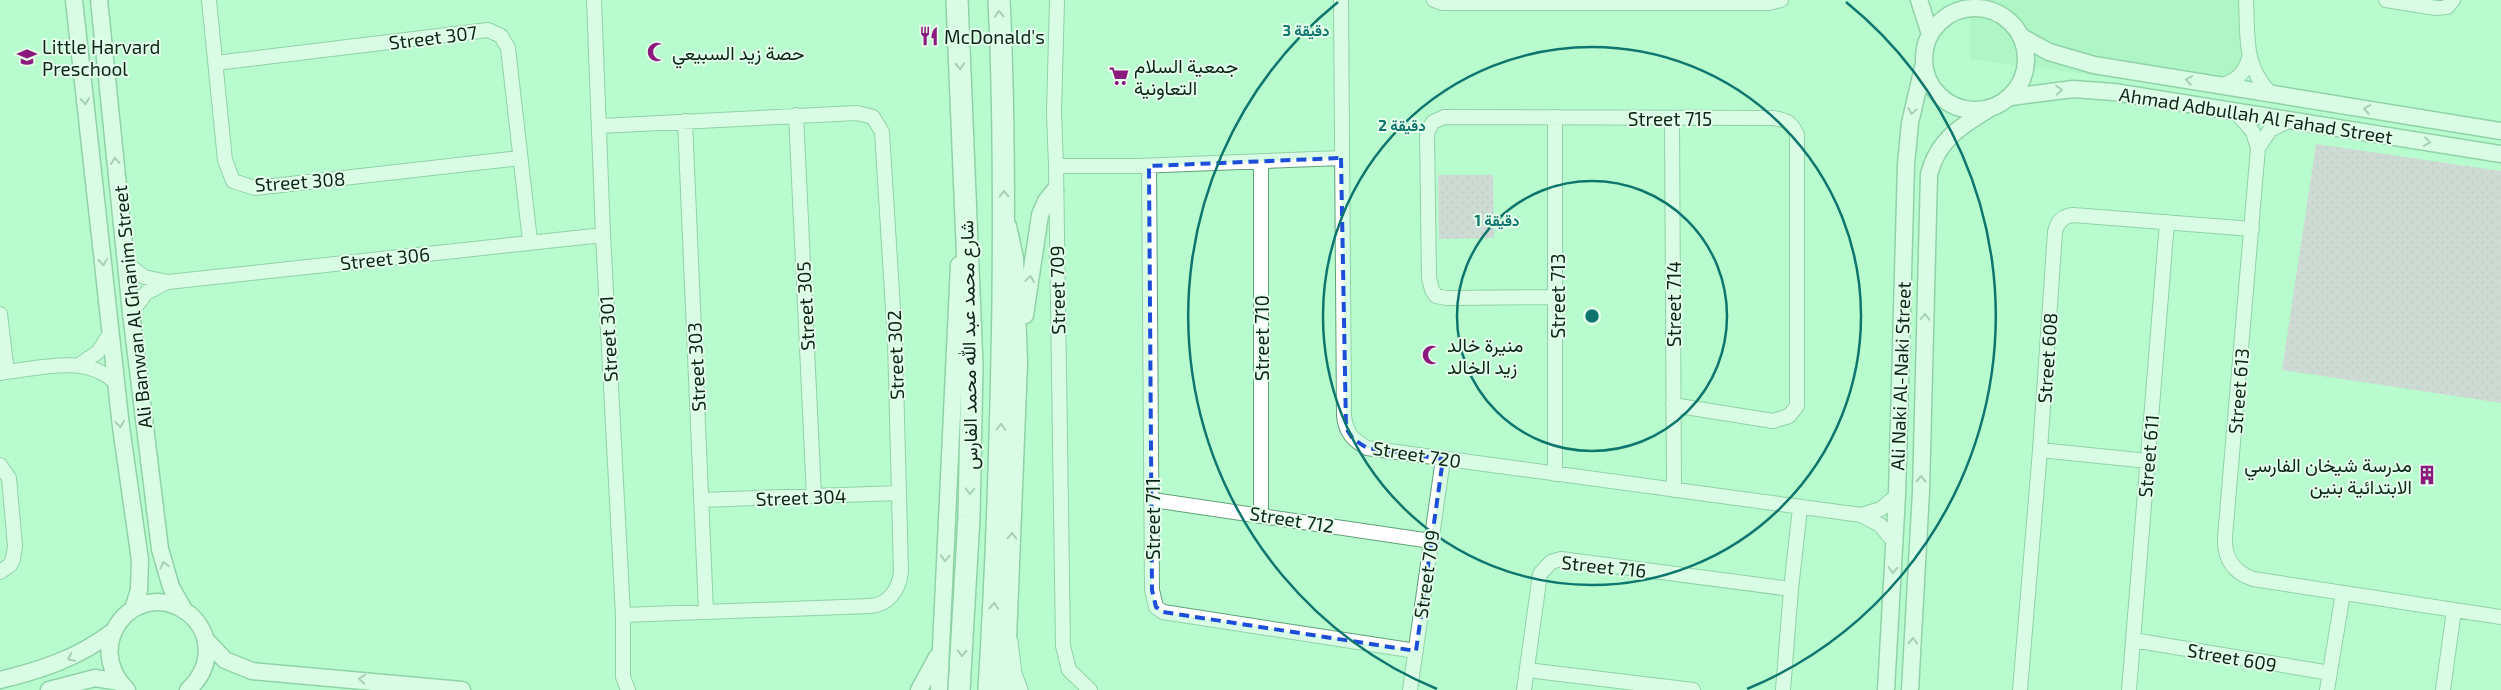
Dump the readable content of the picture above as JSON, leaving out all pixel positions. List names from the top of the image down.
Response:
{
  "streets": {
    "main road": ["شارع محمد عبد الله محمد الفارس"],
    "street": [
      "Street 307",
      "Ahmad Adbullah Al Fahad Street",
      "Street 715",
      "Street 308",
      "Street 306",
      "Street 709",
      "Street 713",
      "Street 714",
      "Street 305",
      "Ali Banwan Al Ghanim Street",
      "Street 710",
      "Street 301",
      "Street 302",
      "Street 608",
      "Street 303",
      "Ali Naki Al-Naki Street",
      "Street 613",
      "Street 720",
      "Street 611",
      "Street 304",
      "Street 711",
      "Street 712",
      "Street 716",
      "Street 609"
    ]
  },
  "crossings": [
    ["Street 307", "Street 308"],
    ["Street 307", "Street 306"],
    ["Ahmad Adbullah Al Fahad Street", "Ali Naki Al-Naki Street"],
    ["Ahmad Adbullah Al Fahad Street", "Street 613"],
    ["Street 715", "Street 713"],
    ["Street 715", "Street 714"],
    ["Street 306", "Ali Banwan Al Ghanim Street"],
    ["Street 306", "Street 301"],
    ["Street 709", "Street 720"],
    ["Street 709", "Street 711"],
    ["Street 709", "Street 712"],
    ["Street 713", "Street 720"],
    ["Street 714", "Street 720"],
    ["Street 305", "Street 302"],
    ["Street 305", "Street 304"],
    ["Street 710", "Street 712"],
    ["Street 301", "Street 302"],
    ["Street 302", "Street 303"],
    ["Street 302", "Street 304"],
    ["Street 608", "Street 613"],
    ["Street 608", "Street 611"],
    ["Street 303", "Street 304"],
    ["Ali Naki Al-Naki Street", "Street 720"],
    ["Street 611", "Street 609"],
    ["Street 711", "Street 712"]
  ],
  "places": {
    "restaurant": ["McDonald's"],
    "mosque": ["حصة زيد السبيعي", "منيرة خالد زيد الخالد"],
    "school or university": ["Little Harvard Preschool"],
    "supermarket": ["جمعية السلام التعاونية"],
    "building": ["مدرسة شيخان الفارسي الابتدائية بنين"]
  },
  "rings": ["3 دقيقة", "2 دقيقة", "1 دقيقة"]
}
